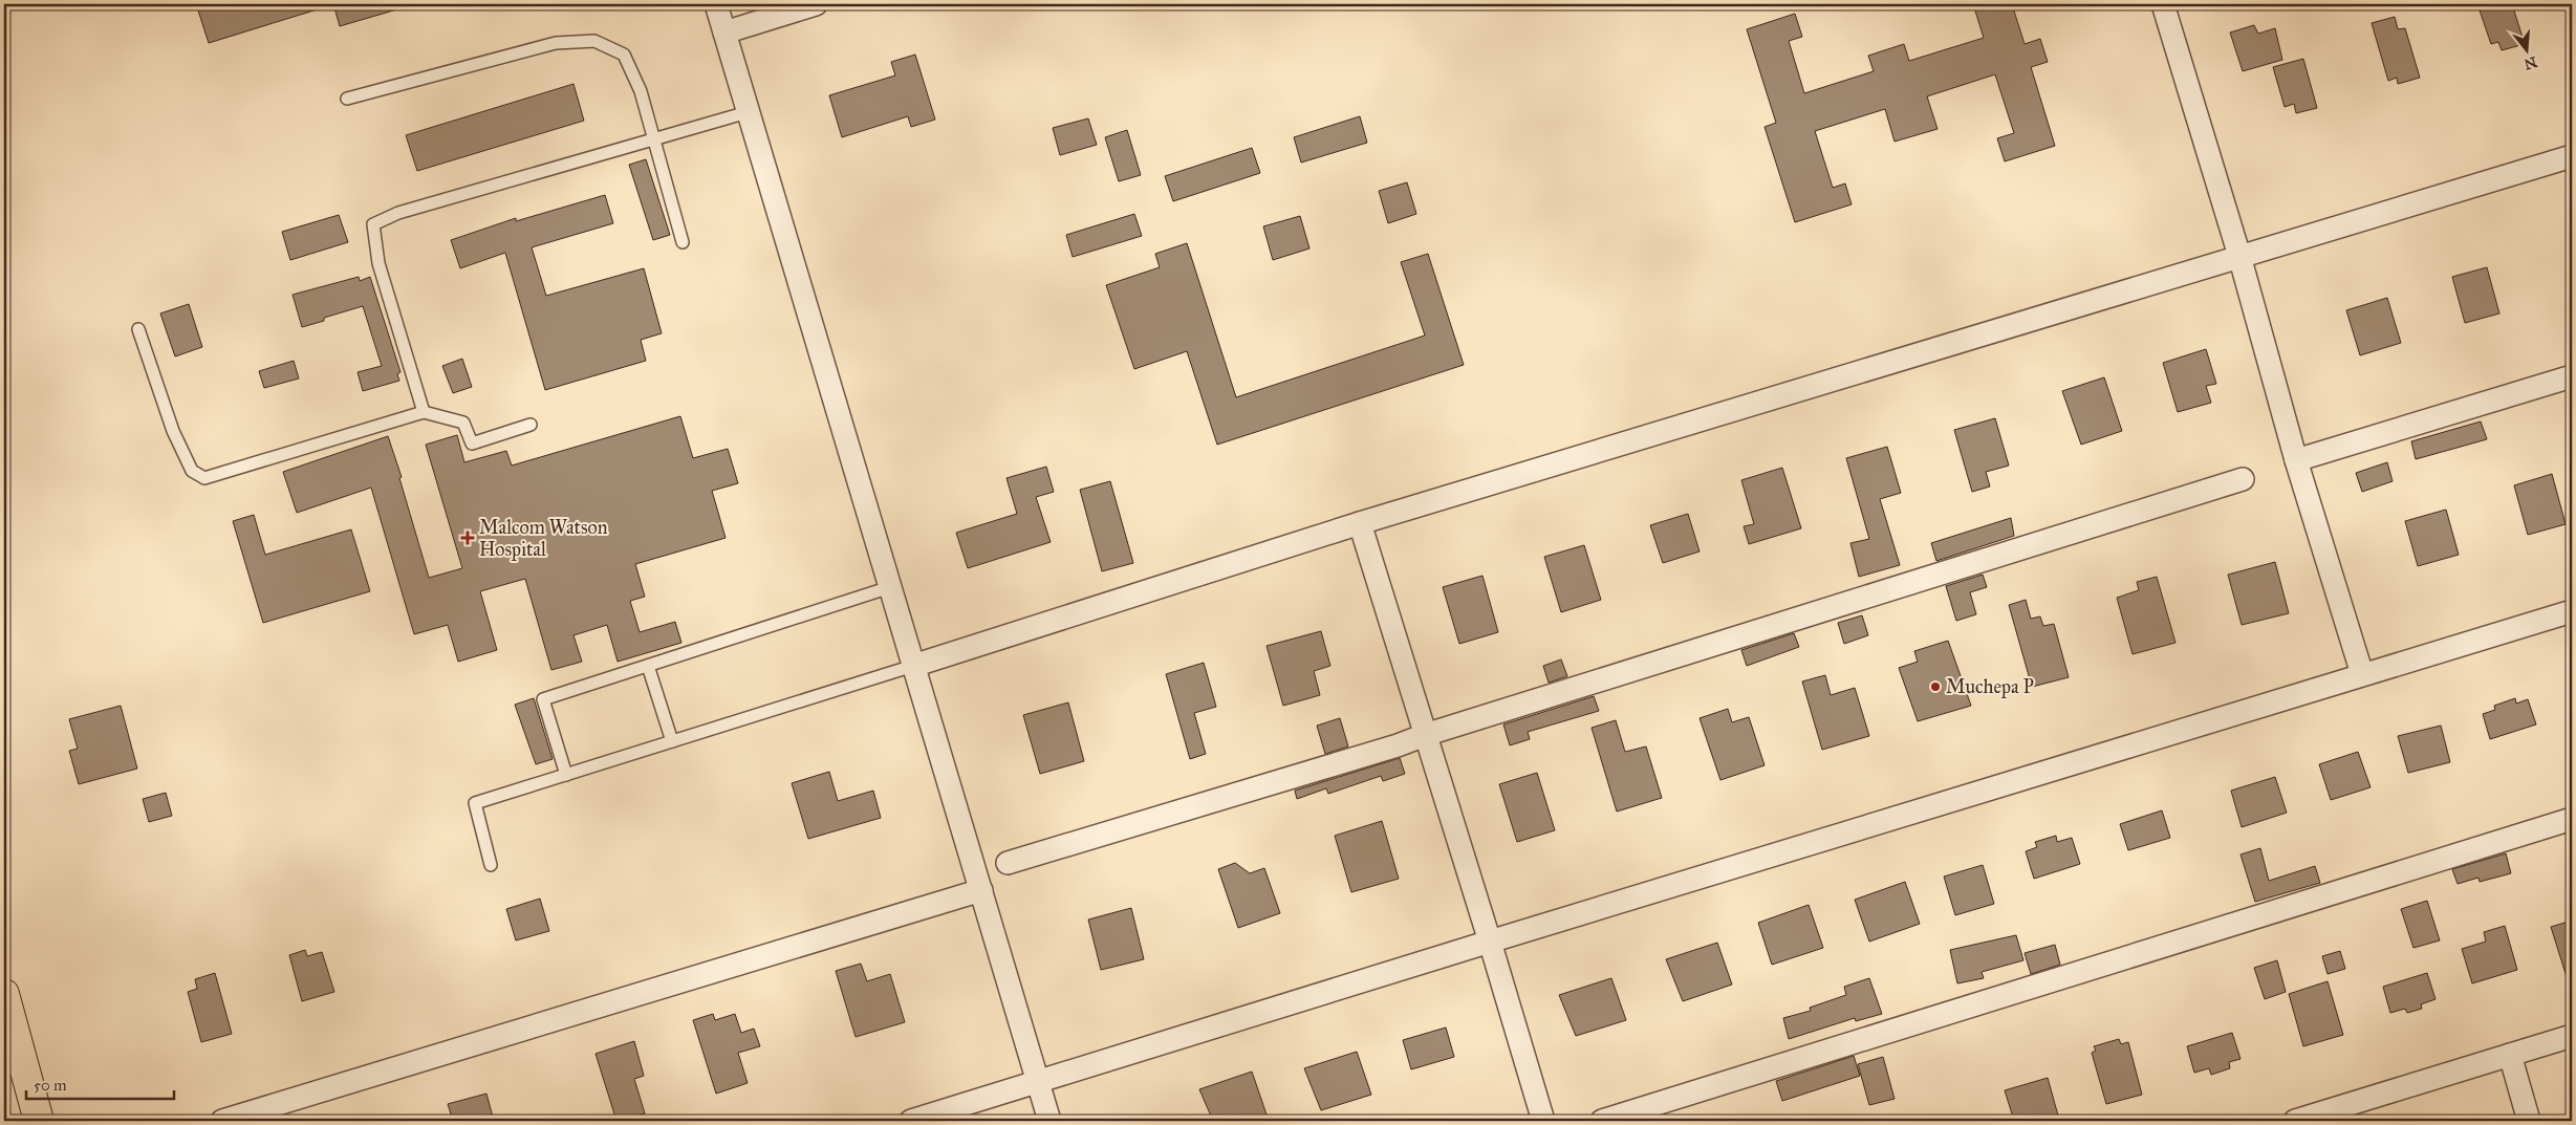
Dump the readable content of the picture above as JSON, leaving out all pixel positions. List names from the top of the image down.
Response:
{
  "places": {
    "health": ["Malcom Watson Hospital"],
    "other": ["Muchepa P"]
  },
  "scale_bar": "50 m",
  "north": "bottom"
}
